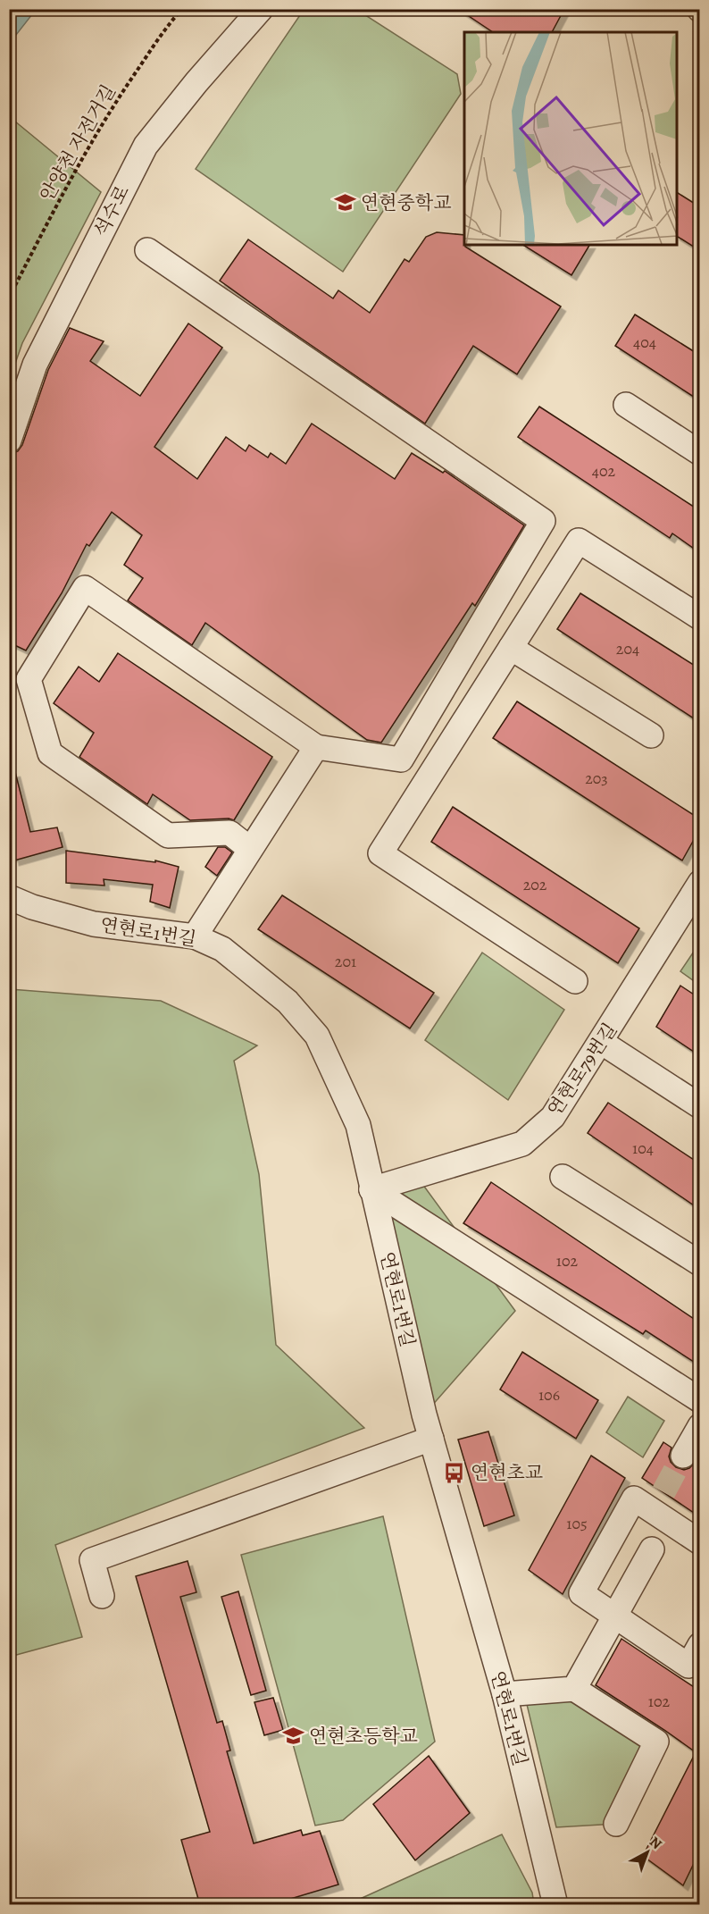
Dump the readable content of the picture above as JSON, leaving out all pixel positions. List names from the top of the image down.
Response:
{
  "streets": {
    "street": ["석수로", "연현로1번길", "연현로79번길"],
    "path": ["안양천 자전거길"]
  },
  "crossings": [
    ["연현로1번길", "연현로79번길"]
  ],
  "places": {
    "school or university": ["연현중학교", "연현초등학교"],
    "bus stop": ["연현초교"]
  },
  "house_numbers": [
    "404",
    "402",
    "204",
    "203",
    "202",
    "201",
    "104",
    "102",
    "106",
    "105",
    "102"
  ],
  "north": "top right"
}
